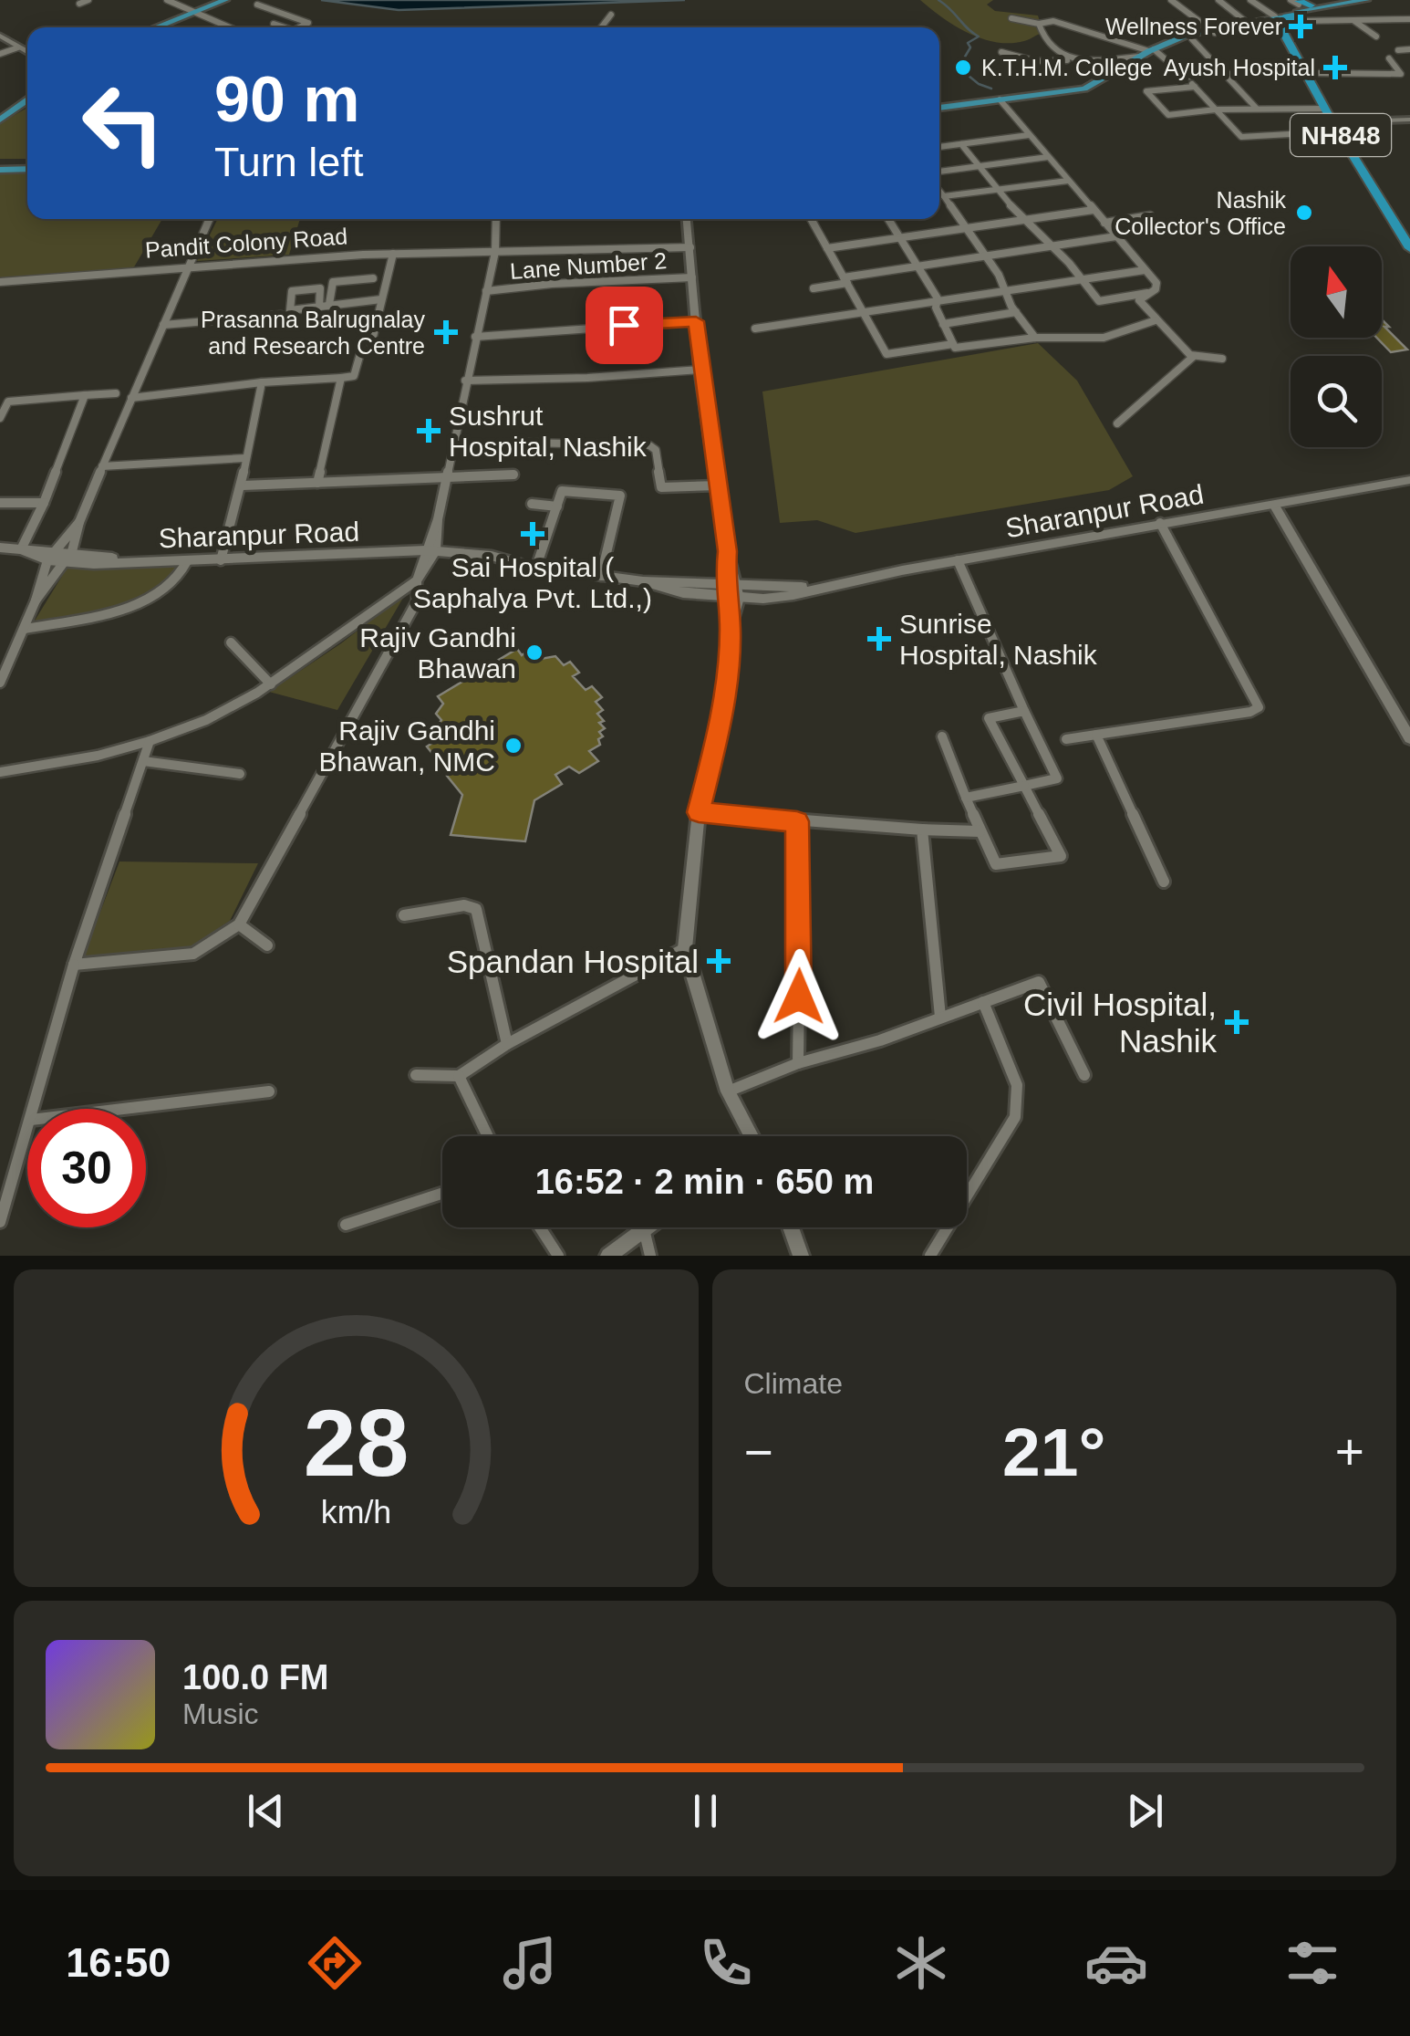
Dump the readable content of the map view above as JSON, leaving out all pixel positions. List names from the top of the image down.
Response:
{
  "streets": {
    "highway": ["NH848"],
    "main road": ["Sharanpur Road"],
    "street": ["Pandit Colony Road", "Lane Number 2"]
  },
  "places": {
    "health": [
      "Wellness Forever",
      "Ayush Hospital",
      "Prasanna Balrugnalay and Research Centre",
      "Sushrut Hospital, Nashik",
      "Sai Hospital ( Saphalya Pvt. Ltd.,)",
      "Sunrise Hospital, Nashik",
      "Spandan Hospital",
      "Civil Hospital, Nashik"
    ],
    "other": [
      "K.T.H.M. College",
      "Nashik Collector's Office",
      "Rajiv Gandhi Bhawan",
      "Rajiv Gandhi Bhawan, NMC"
    ]
  },
  "north": "top",
  "page": {
    "turn": ["90 m", "Turn left"],
    "limit": "30",
    "trip": "16:52 · 2 min · 650 m",
    "tile": "Climate",
    "heat": ["−", "21°", "+"],
    "song": ["100.0 FM", "Music"],
    "tabs": "16:50",
    "gauge": ["28", "km/h"]
  }
}
